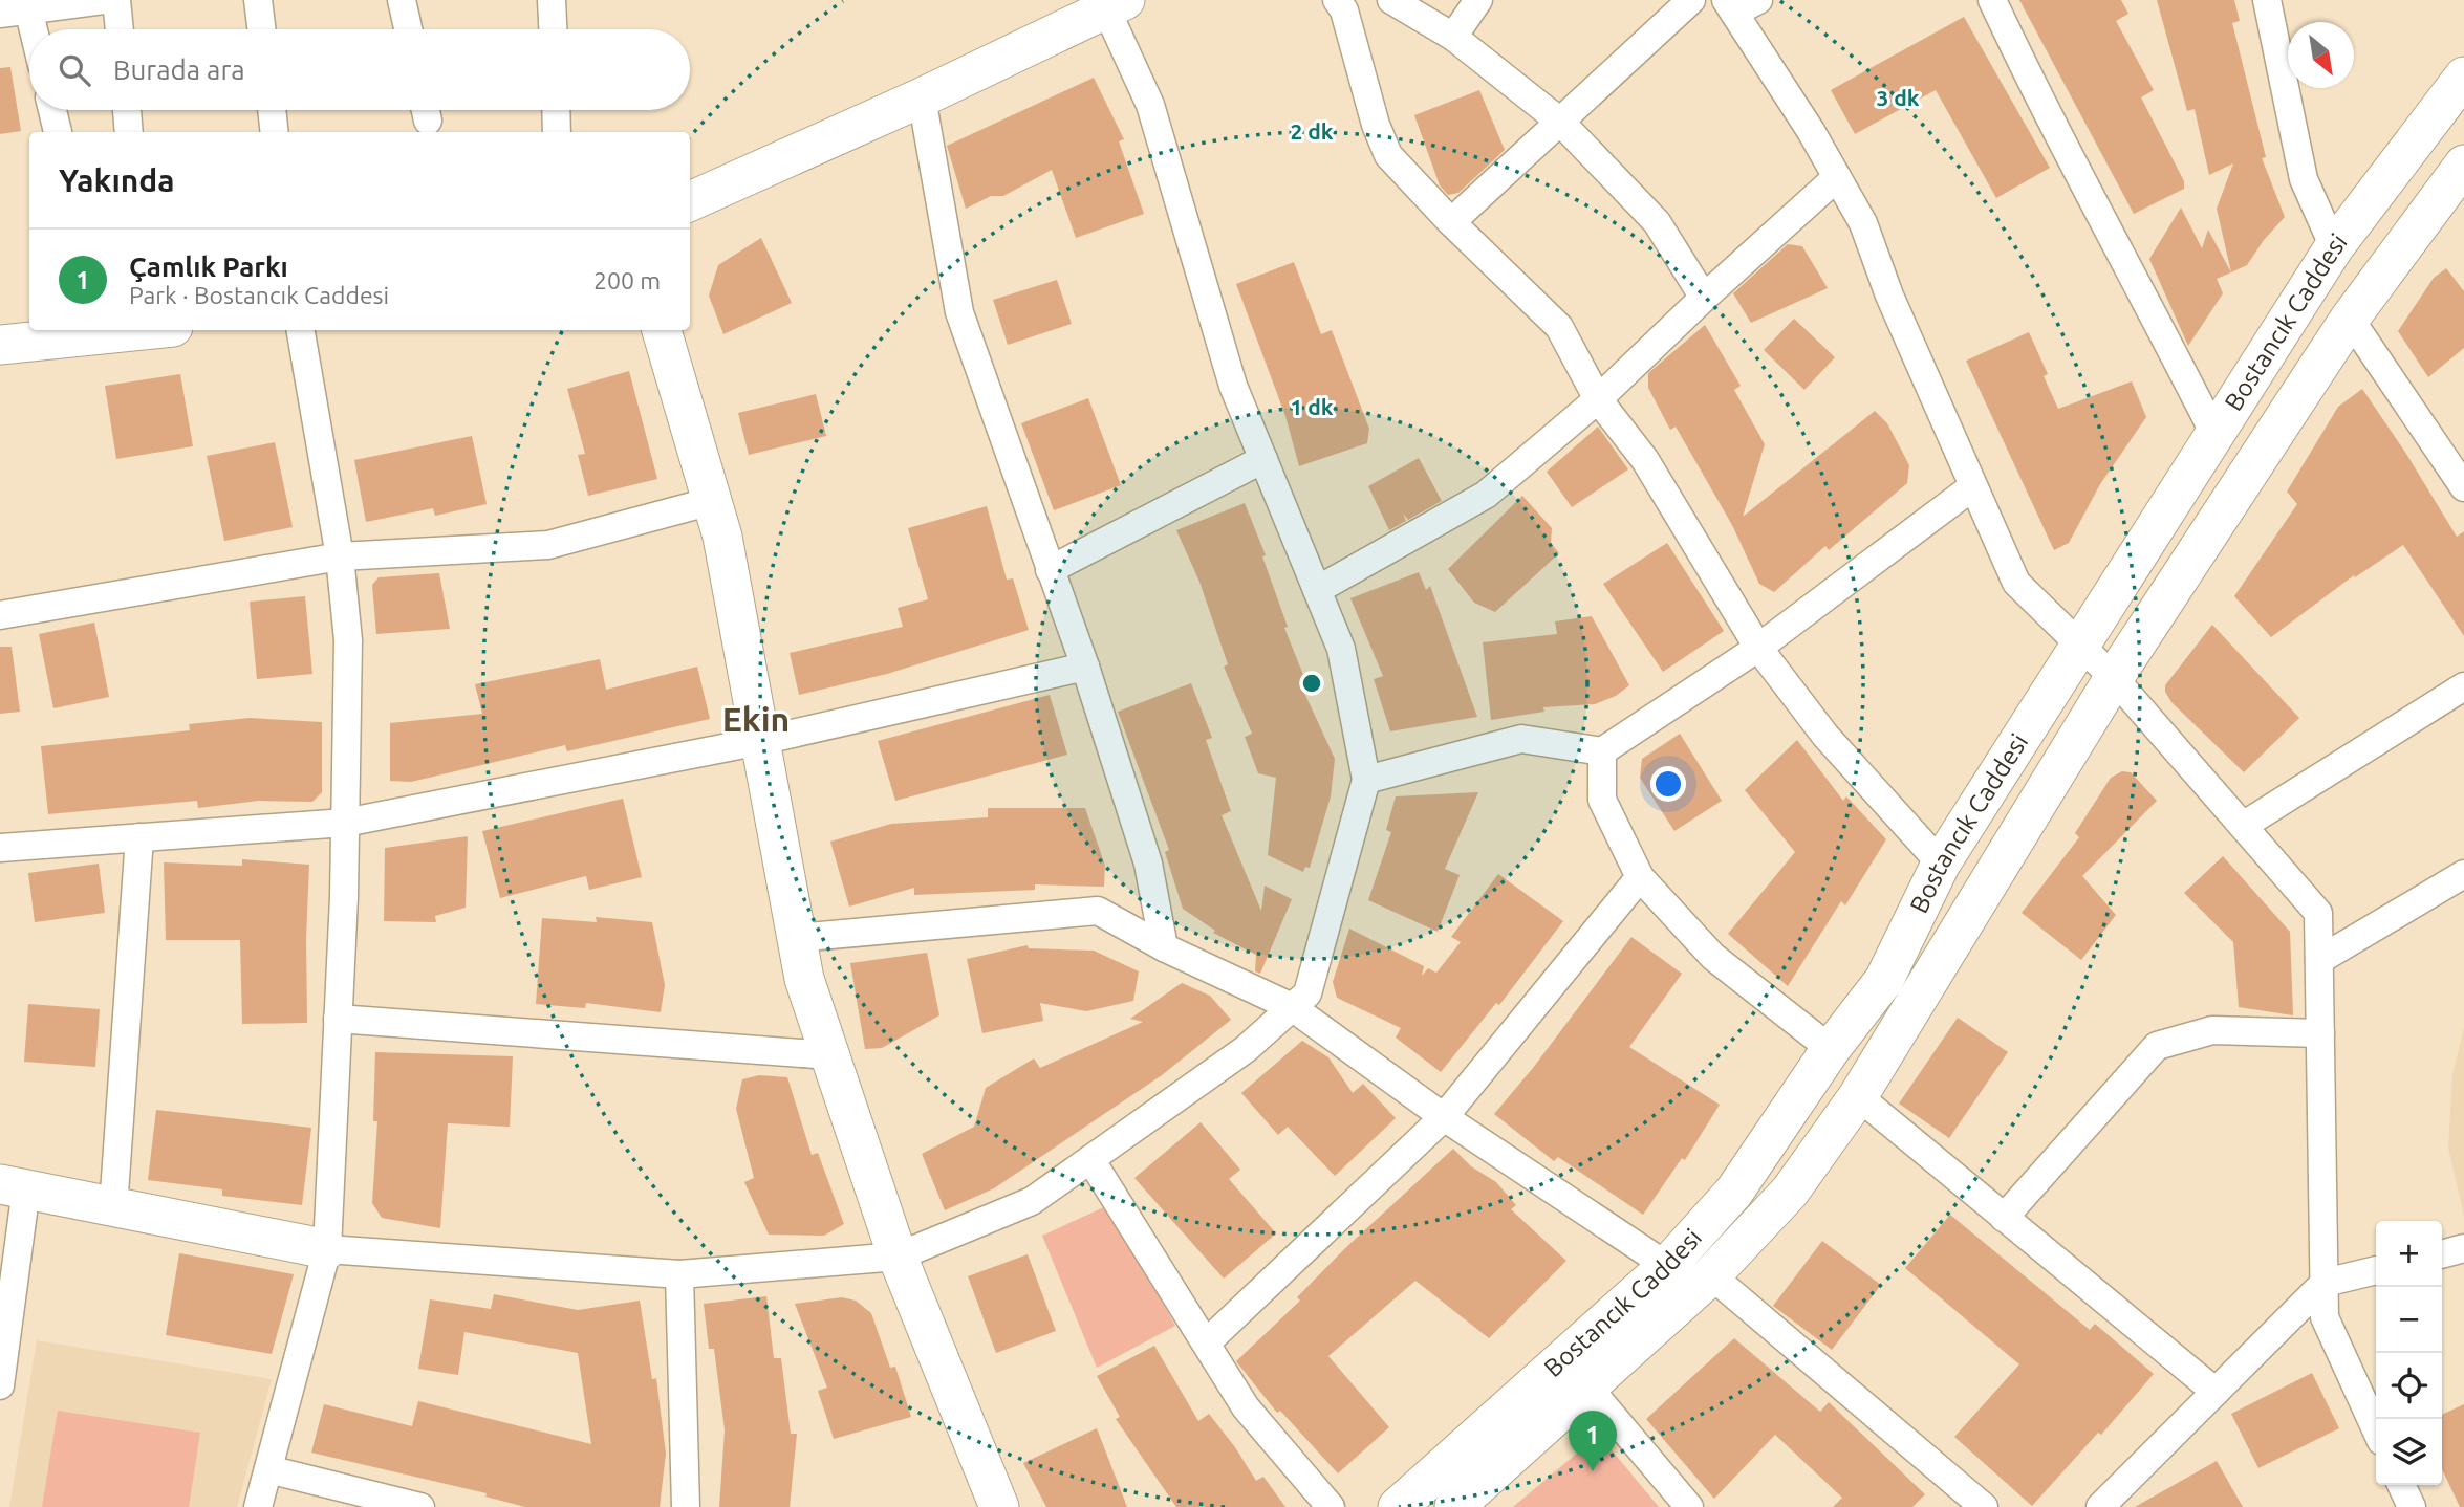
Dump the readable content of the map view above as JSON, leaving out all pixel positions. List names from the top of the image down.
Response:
{
  "streets": {
    "main road": ["Bostancık Caddesi"]
  },
  "districts": ["Ekin"],
  "north": "bottom right",
  "page": {
    "search": "Burada ara",
    "heading": "Yakında",
    "list": [
      {
        "mark": "1",
        "name": "Çamlık Parkı",
        "note": "Park · Bostancık Caddesi",
        "value": "200 m"
      }
    ],
    "map_buttons": ["+", "−"],
    "pins": "1"
  },
  "rings": ["3 dk", "2 dk", "1 dk"]
}
